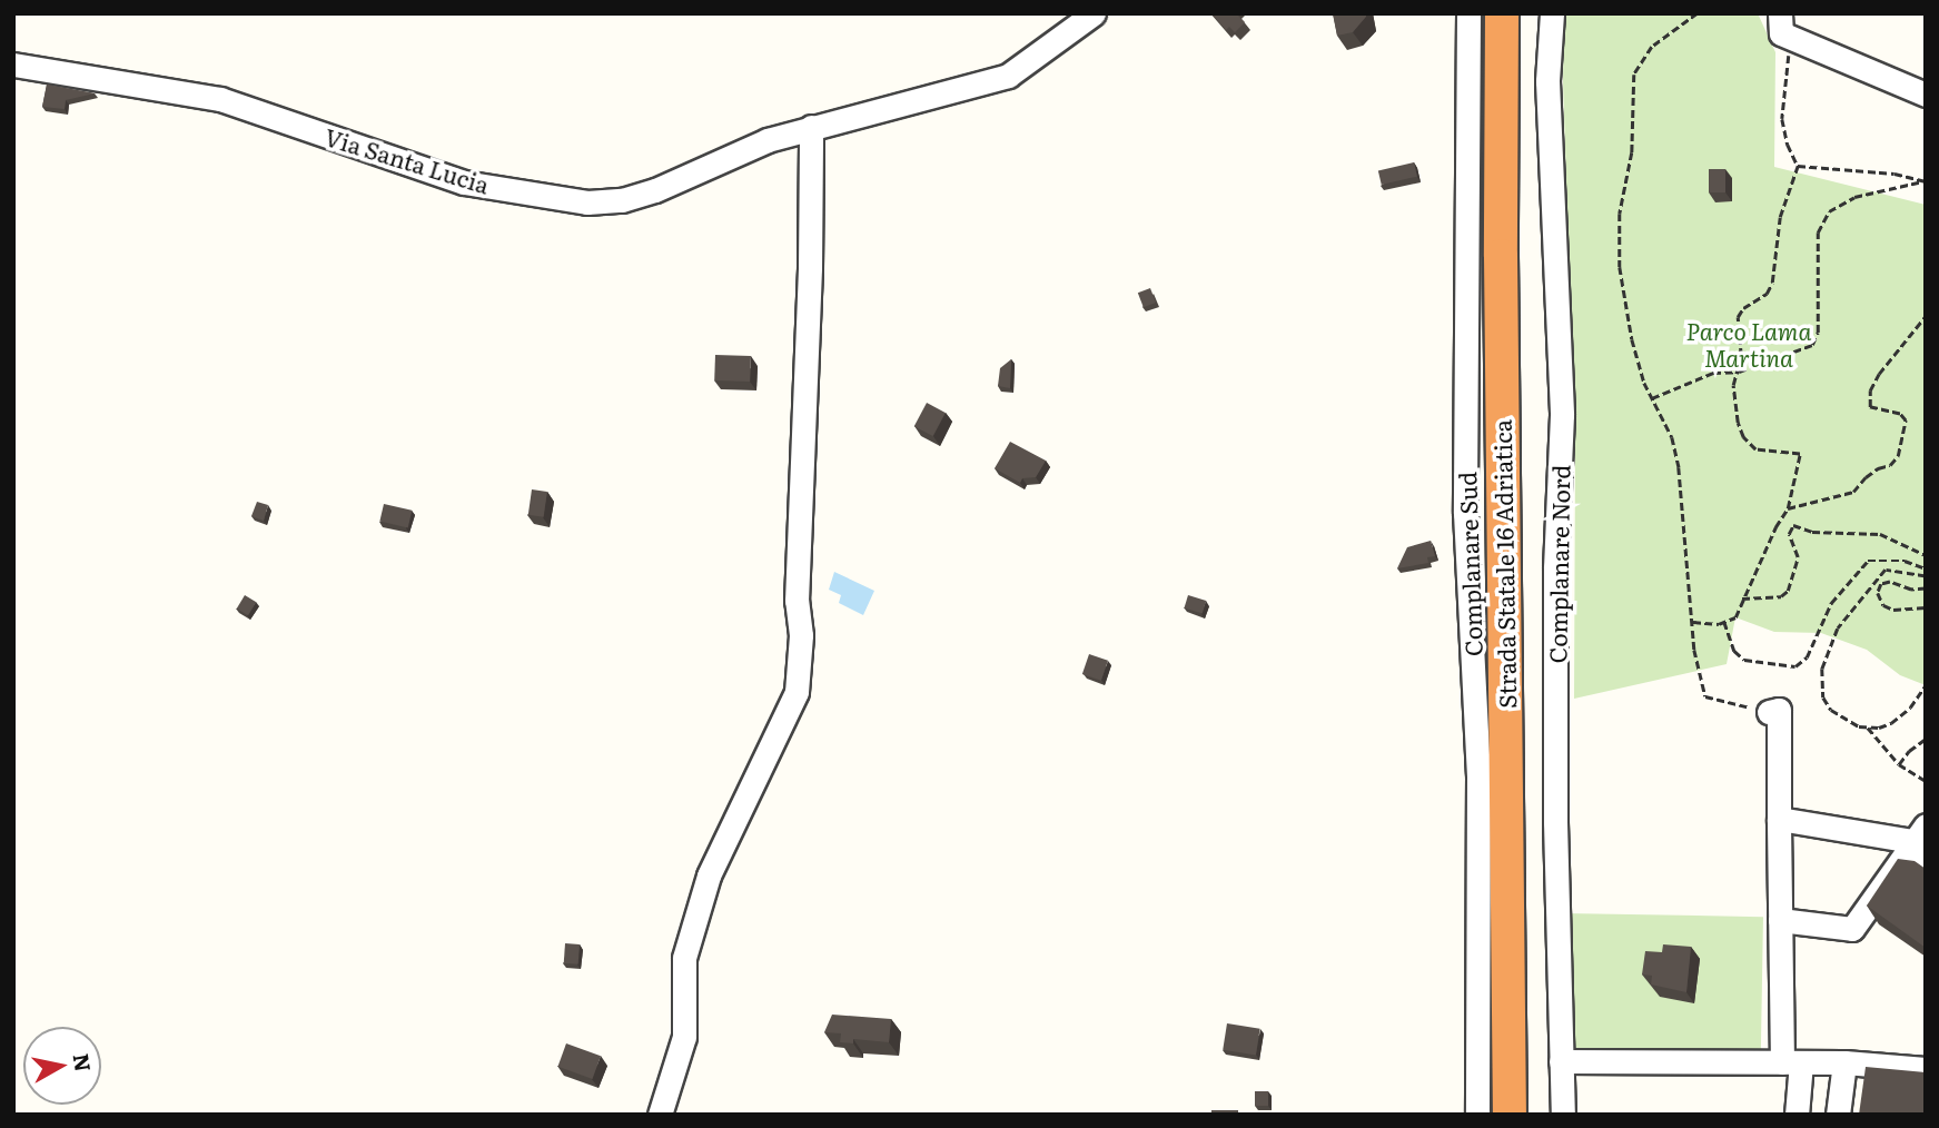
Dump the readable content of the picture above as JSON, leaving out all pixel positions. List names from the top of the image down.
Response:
{
  "streets": {
    "highway": ["Strada Statale 16 Adriatica"],
    "street": ["Via Santa Lucia", "Complanare Sud", "Complanare Nord"]
  },
  "parks": ["Parco Lama Martina"],
  "north": "right"
}
